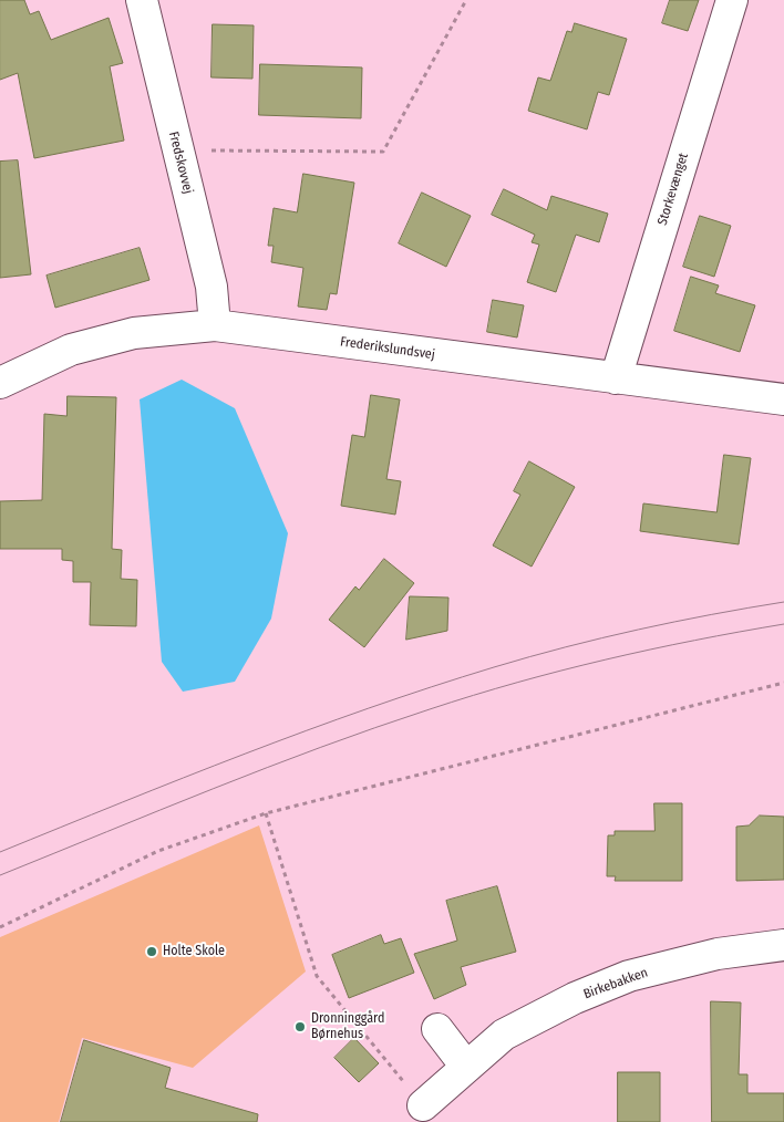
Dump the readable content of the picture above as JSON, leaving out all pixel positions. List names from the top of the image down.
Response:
{
  "streets": {
    "street": [
      "Fredskovvej",
      "Storkevænget",
      "Frederikslundsvej",
      "Birkebakken"
    ]
  },
  "crossings": [
    ["Fredskovvej", "Frederikslundsvej"],
    ["Storkevænget", "Frederikslundsvej"]
  ],
  "places": ["Holte Skole", "Dronninggård Børnehus"]
}
